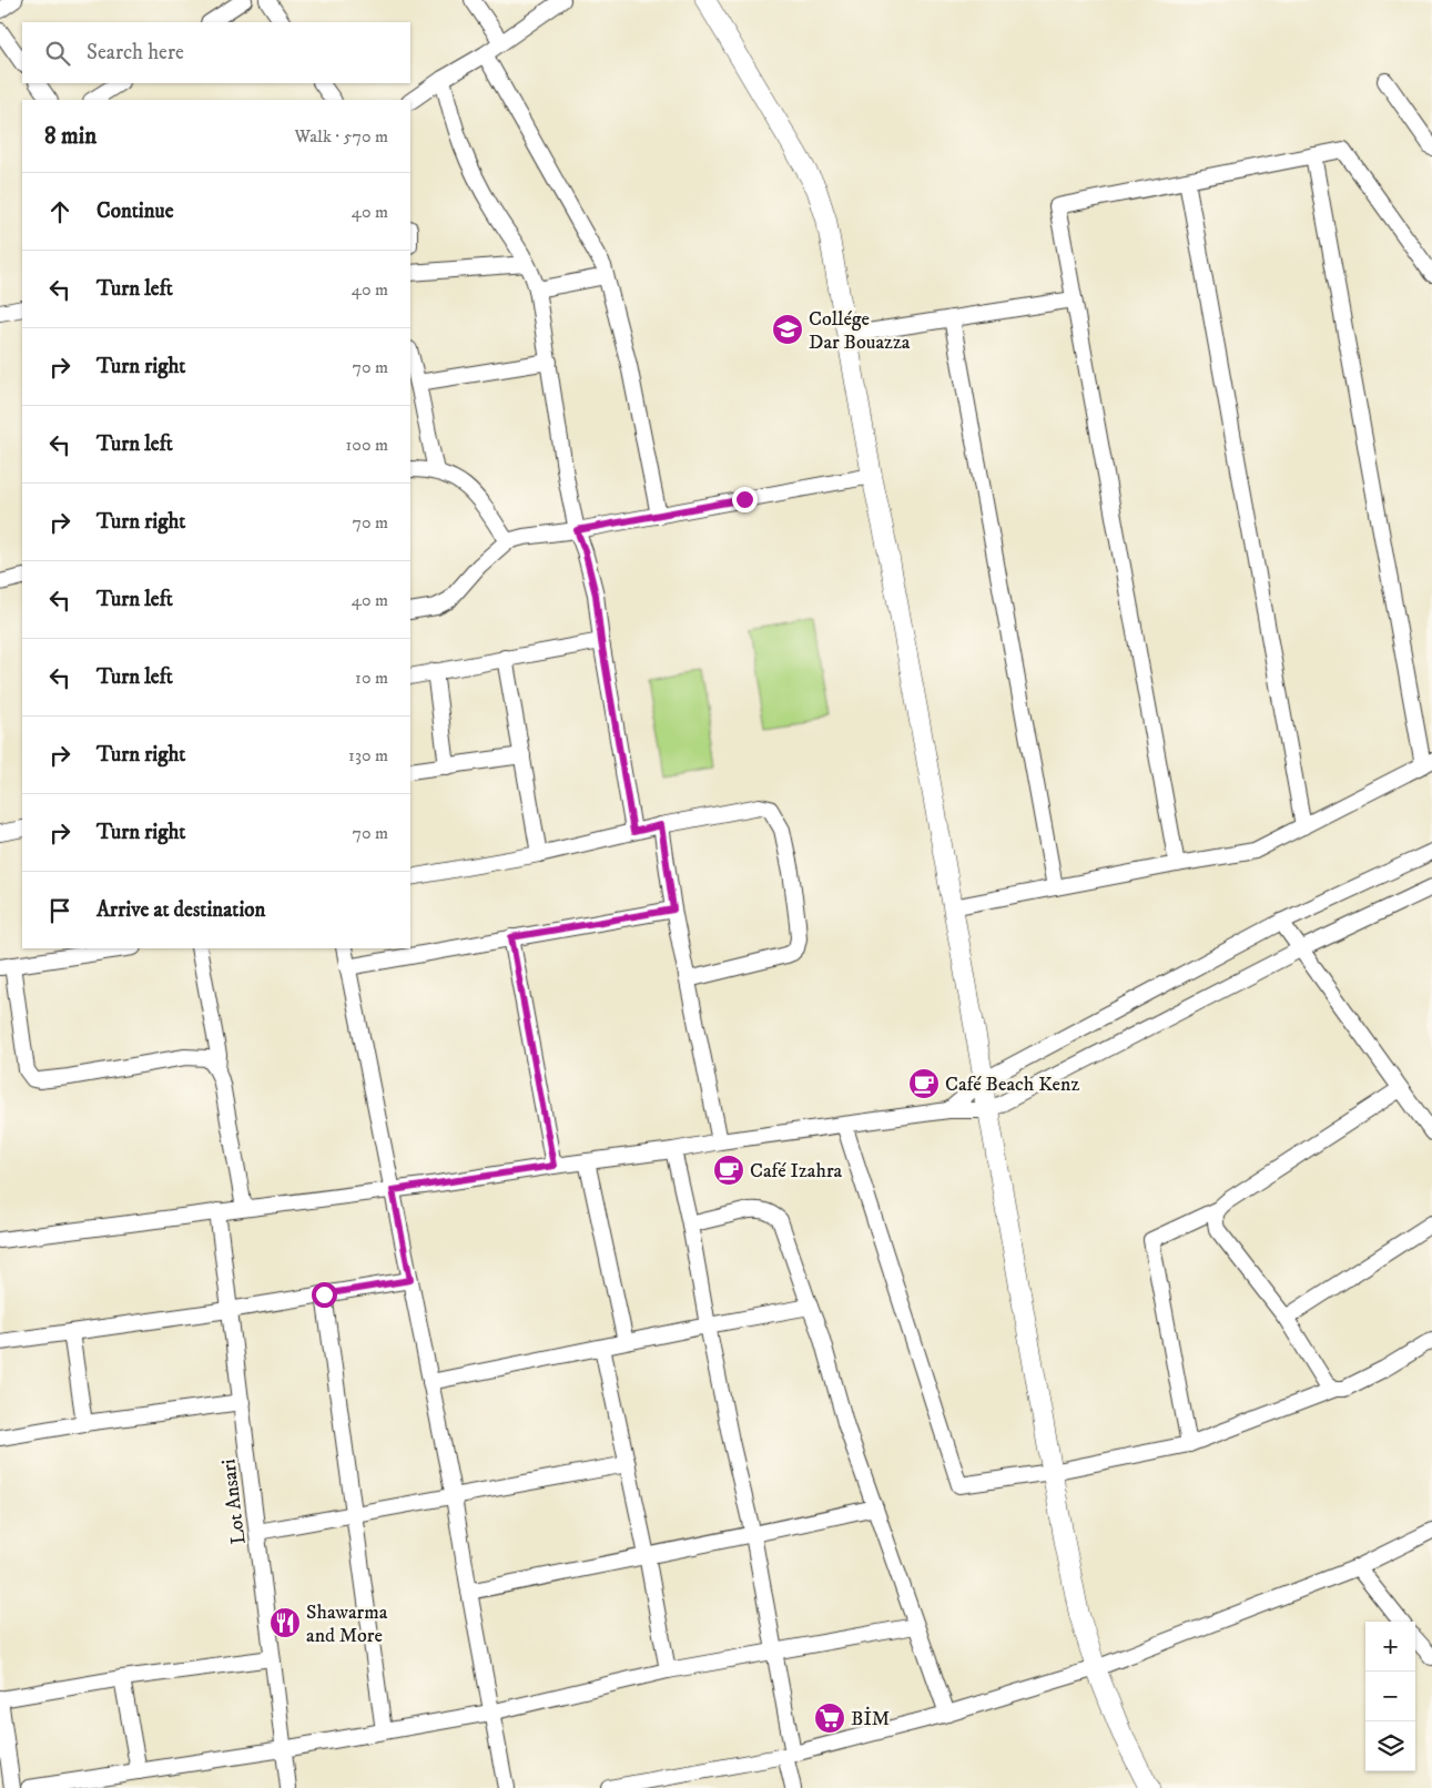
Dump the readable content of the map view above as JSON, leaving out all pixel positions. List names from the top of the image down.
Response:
{
  "streets": {
    "street": ["Lot Ansari"]
  },
  "places": {
    "school or university": ["Collége Dar Bouazza"],
    "cafe": ["Café Beach Kenz", "Café Izahra"],
    "restaurant": ["Shawarma and More"],
    "supermarket": ["BİM"]
  },
  "page": {
    "search": "Search here",
    "heading": ["8 min", "Walk · 570 m"],
    "list": [
      ["Continue", "40 m"],
      ["Turn left", "40 m"],
      ["Turn right", "70 m"],
      ["Turn left", "100 m"],
      ["Turn right", "70 m"],
      ["Turn left", "40 m"],
      ["Turn left", "10 m"],
      ["Turn right", "130 m"],
      ["Turn right", "70 m"],
      "Arrive at destination"
    ],
    "map_buttons": ["+", "−"]
  }
}
